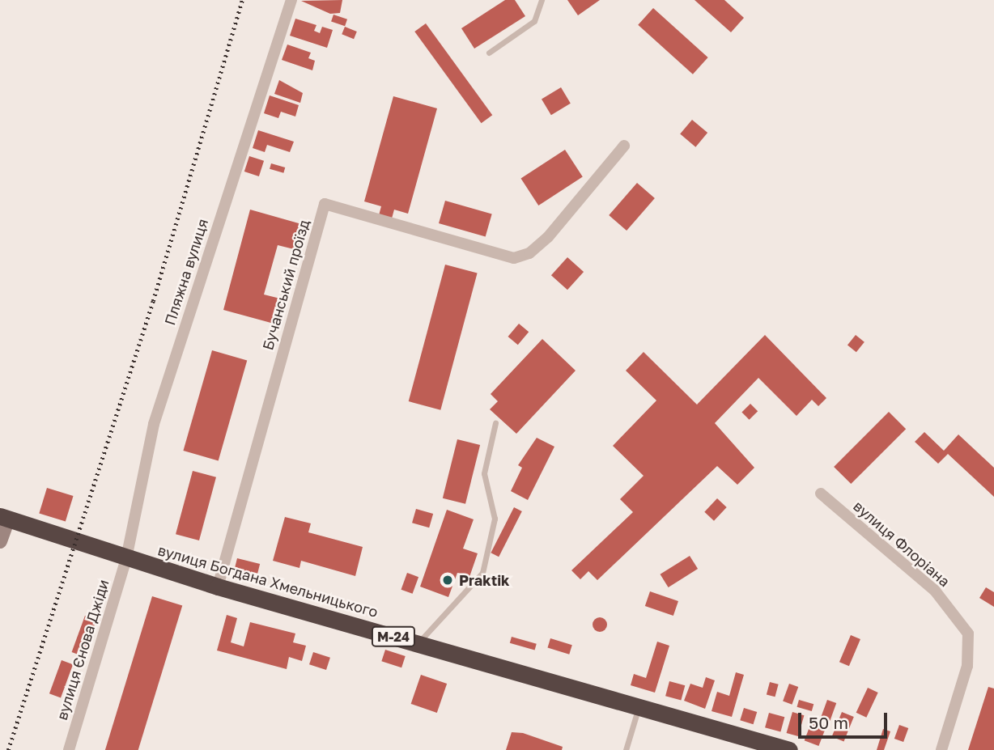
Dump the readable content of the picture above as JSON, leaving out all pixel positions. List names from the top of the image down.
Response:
{
  "streets": {
    "highway": ["вулиця Богдана Хмельницького", "М-24"],
    "street": [
      "Пляжна вулиця",
      "Бучанський проїзд",
      "вулиця Флоріана",
      "вулиця Єнова Джіди"
    ]
  },
  "crossings": [
    ["Пляжна вулиця", "вулиця Богдана Хмельницького"],
    ["Пляжна вулиця", "вулиця Єнова Джіди"],
    ["Бучанський проїзд", "вулиця Богдана Хмельницького"],
    ["вулиця Богдана Хмельницького", "вулиця Єнова Джіди"]
  ],
  "places": ["Praktik"],
  "scale_bar": "50 m"
}
